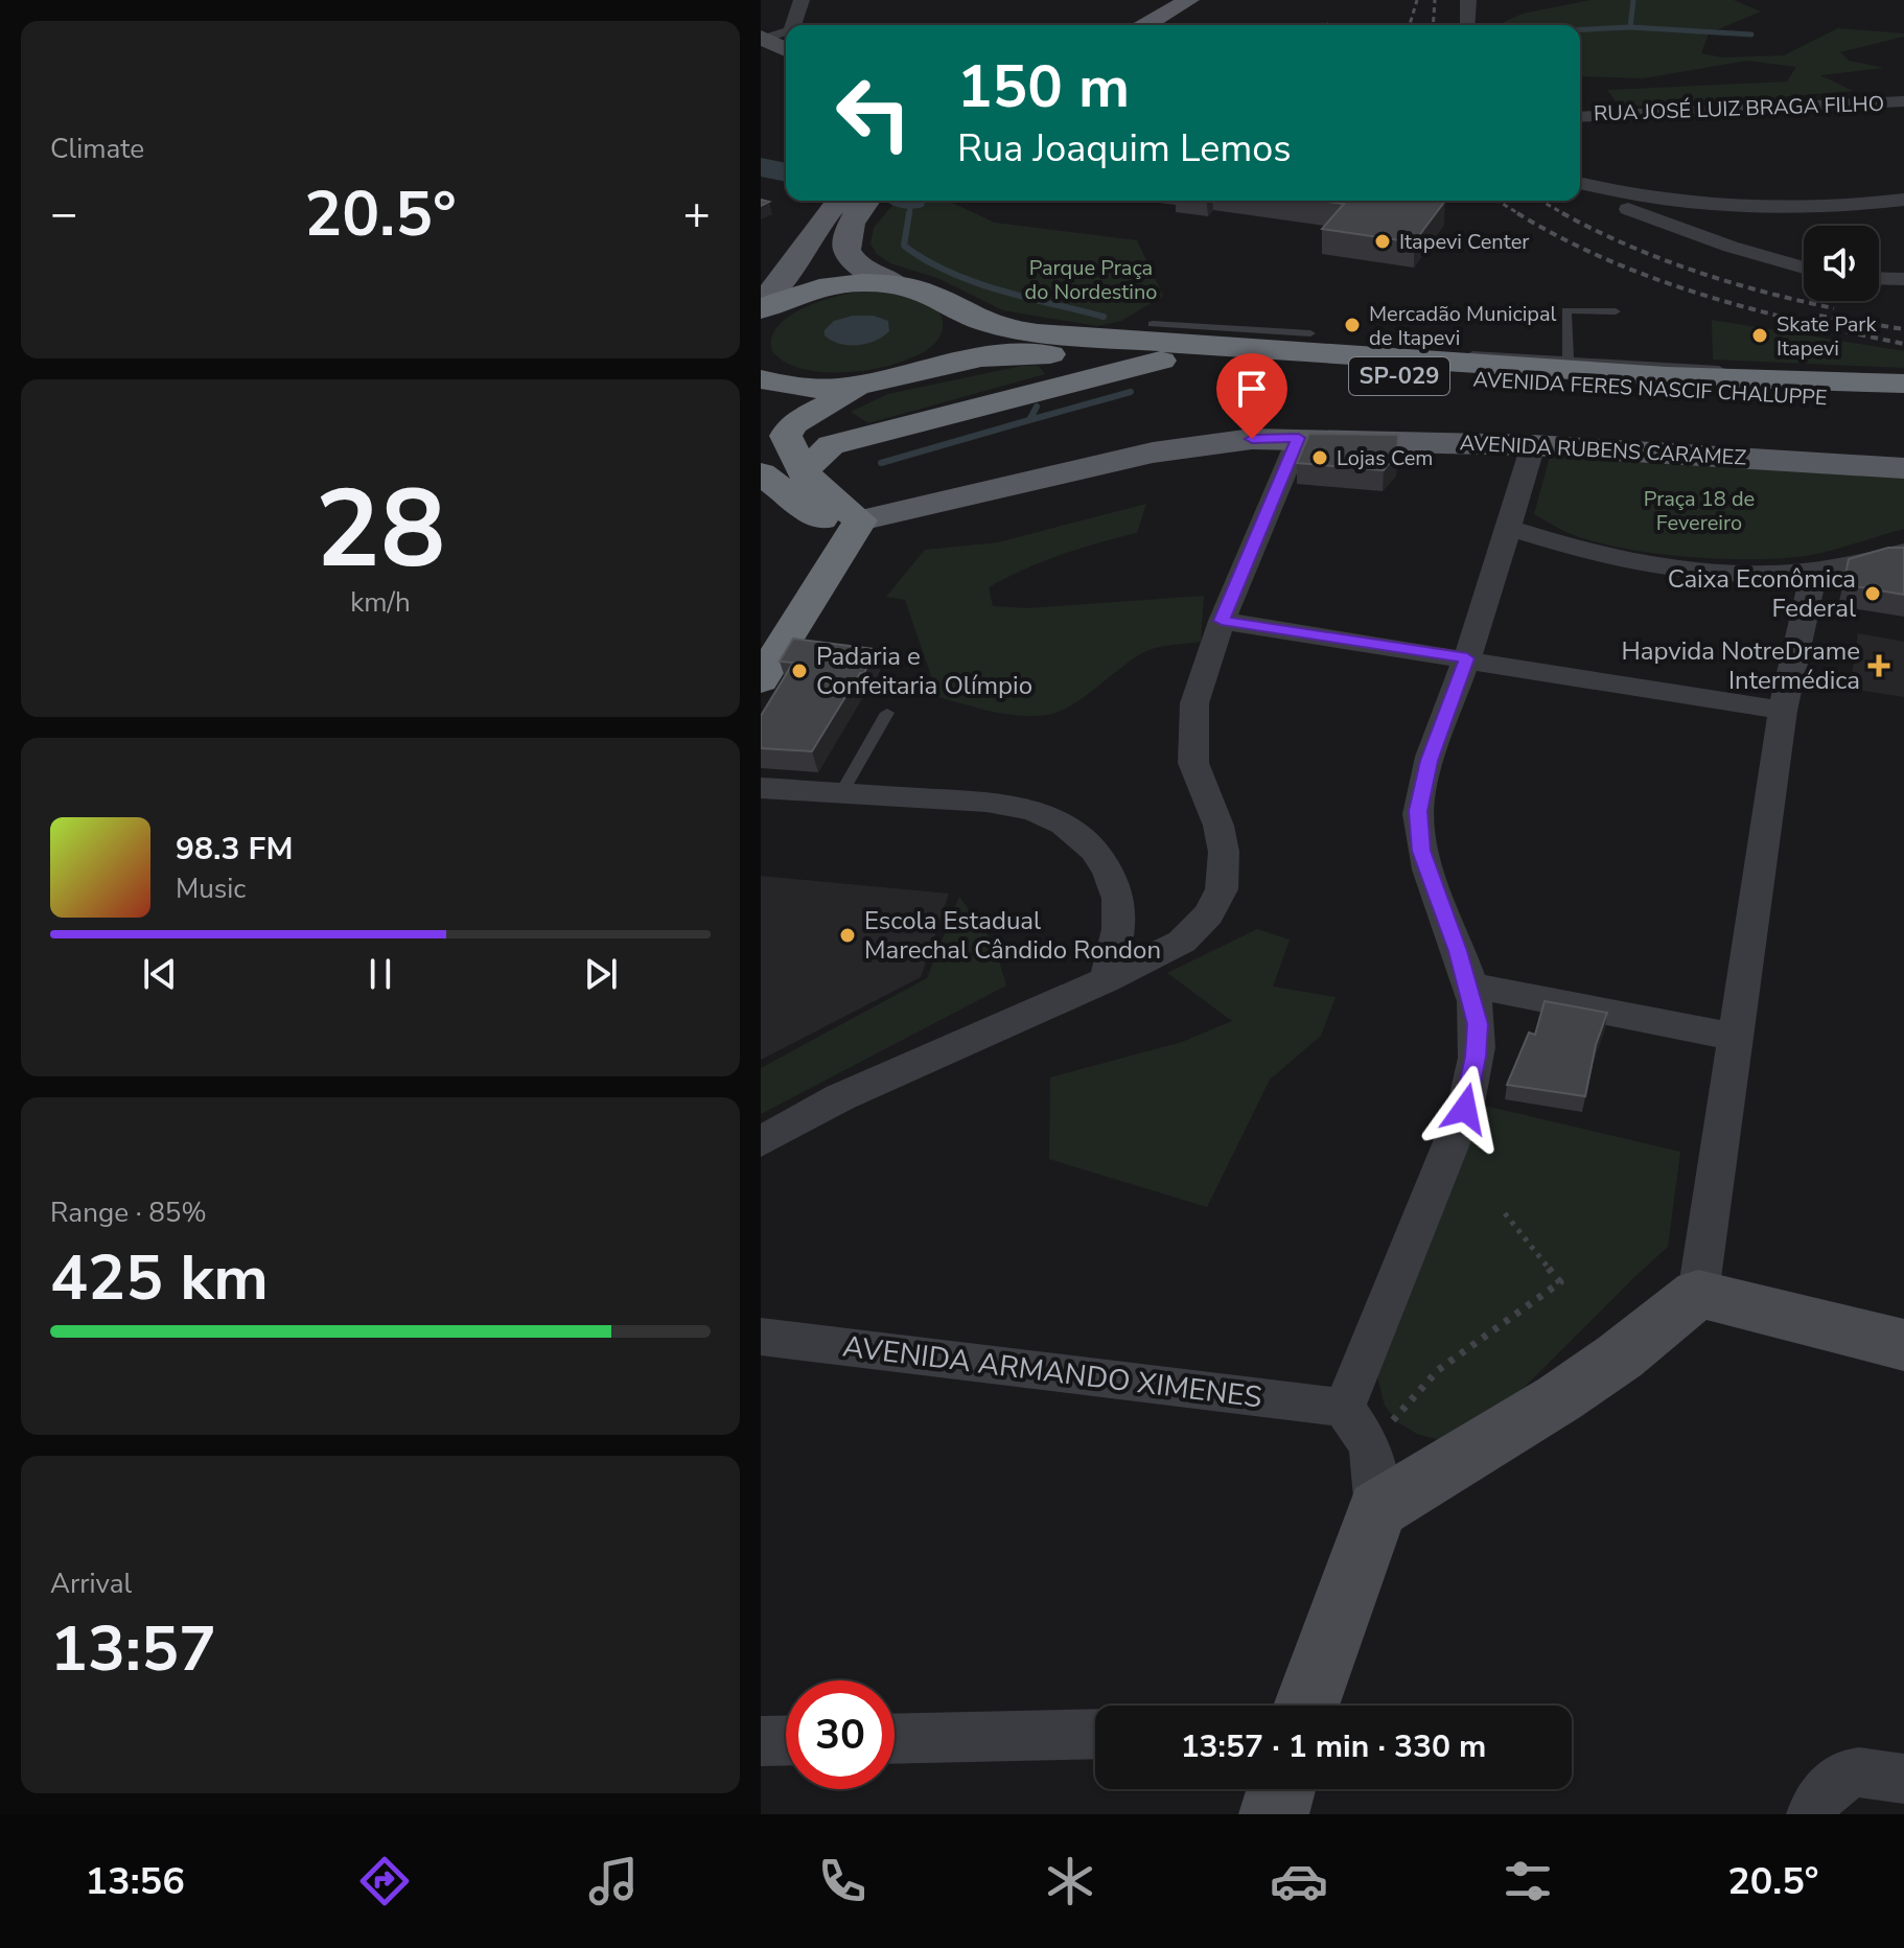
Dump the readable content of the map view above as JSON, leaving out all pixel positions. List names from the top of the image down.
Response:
{
  "streets": {
    "highway": ["SP-029", "AVENIDA FERES NASCIF CHALUPPE"],
    "main road": ["AVENIDA RUBENS CARAMEZ"],
    "street": ["RUA JOSÉ LUIZ BRAGA FILHO", "AVENIDA ARMANDO XIMENES"]
  },
  "crossings": [
    ["SP-029", "AVENIDA FERES NASCIF CHALUPPE"],
    ["SP-029", "AVENIDA RUBENS CARAMEZ"]
  ],
  "parks": ["Parque Praça do Nordestino", "Praça 18 de Fevereiro"],
  "places": {
    "other": [
      "Itapevi Center",
      "Mercadão Municipal de Itapevi",
      "Skate Park Itapevi",
      "Lojas Cem",
      "Caixa Econômica Federal",
      "Padaria e Confeitaria Olímpio",
      "Escola Estadual Marechal Cândido Rondon"
    ],
    "health": ["Hapvida NotreDrame Intermédica"]
  },
  "page": {
    "tile": [
      "Climate",
      ["28", "km/h"],
      ["Range · 85%", "425 km"],
      ["Arrival", "13:57"]
    ],
    "turn": ["150 m", "Rua Joaquim Lemos"],
    "heat": ["−", "20.5°", "+"],
    "song": ["98.3 FM", "Music"],
    "limit": "30",
    "trip": "13:57 · 1 min · 330 m",
    "tabs": ["13:56", "20.5°"]
  }
}
